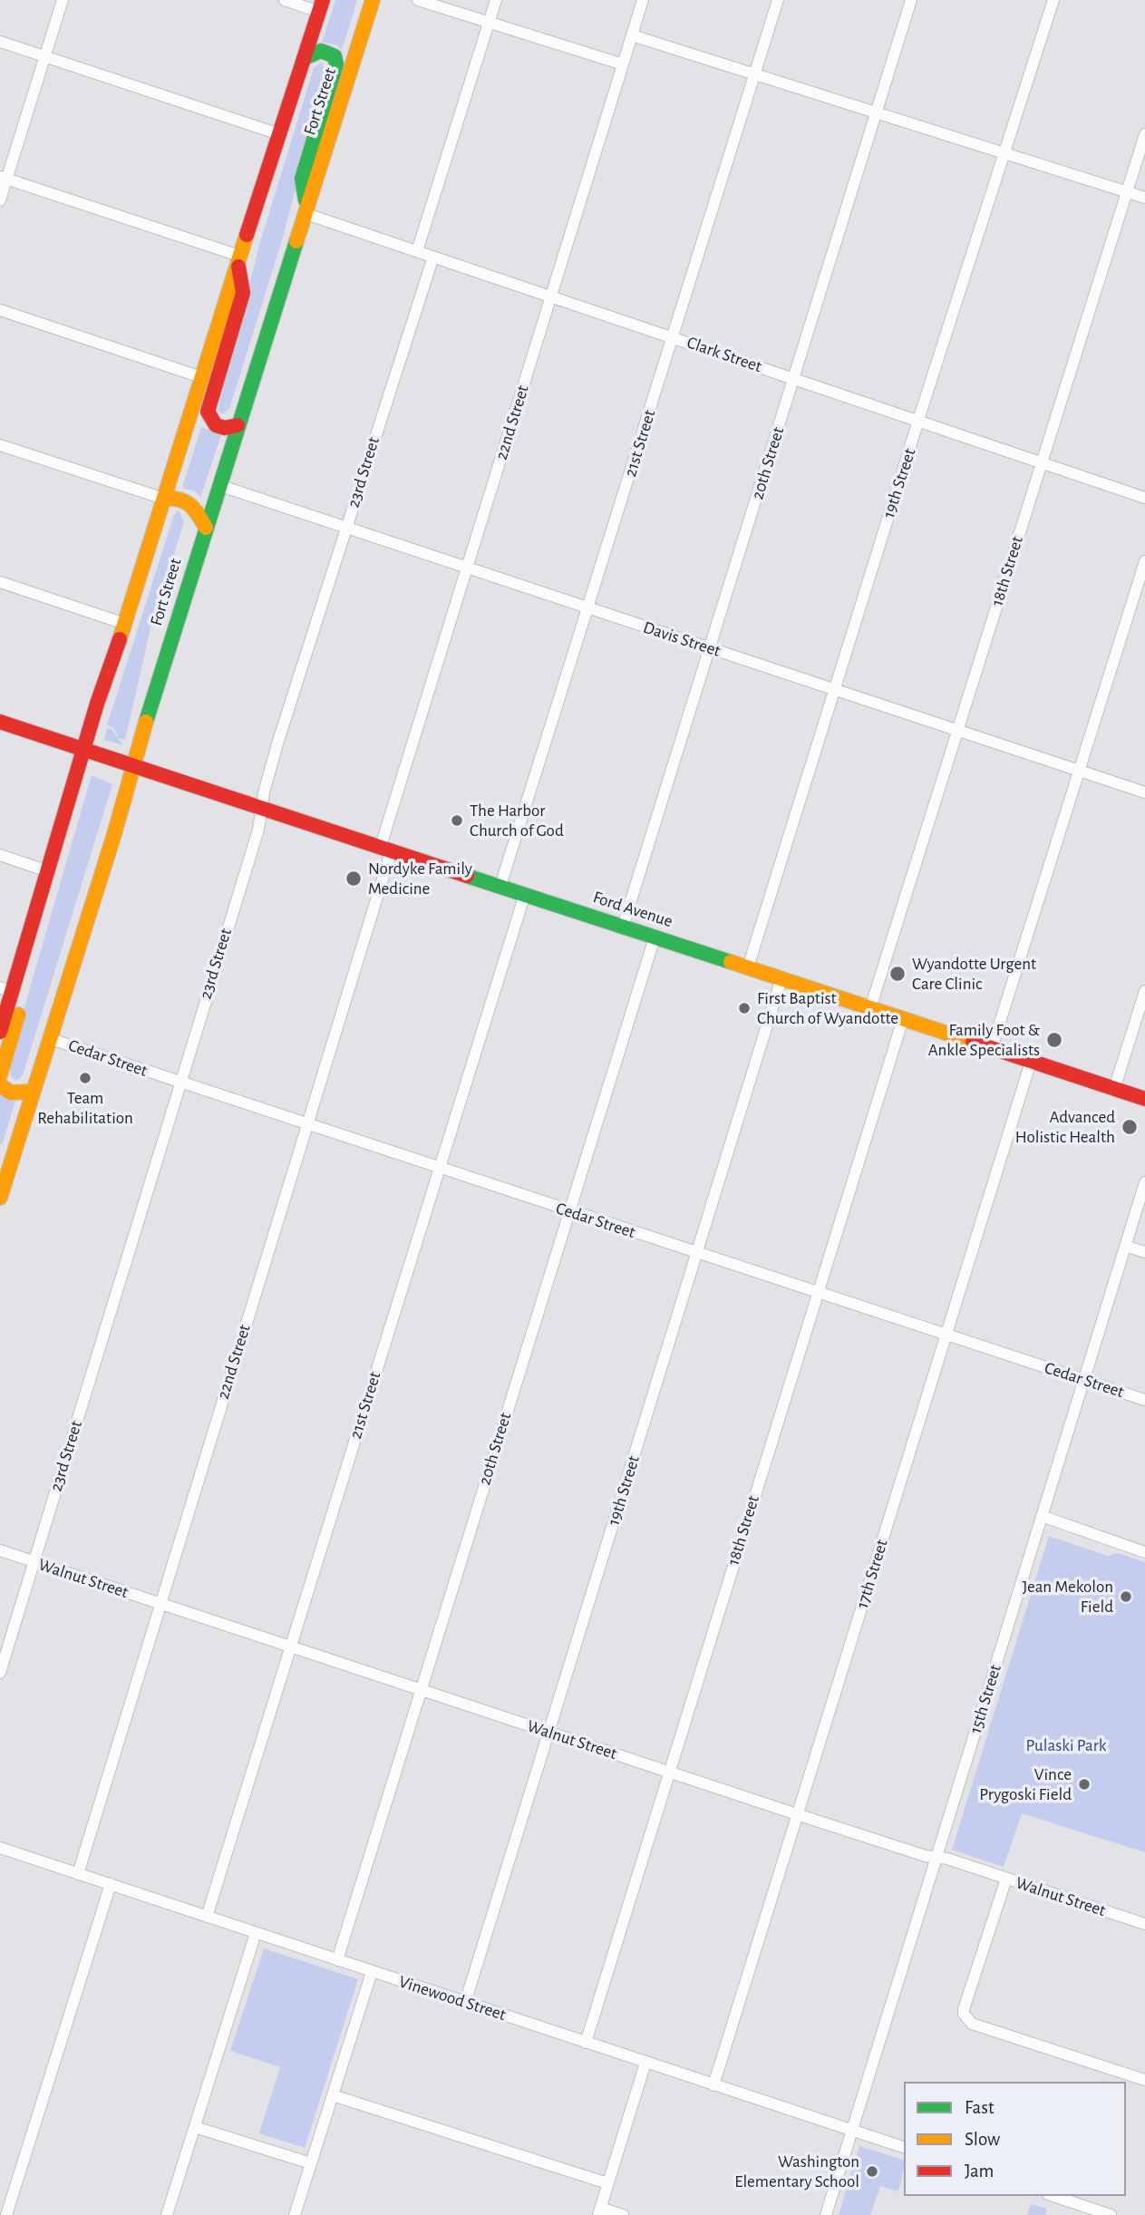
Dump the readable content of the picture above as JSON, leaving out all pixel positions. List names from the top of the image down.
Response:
{
  "streets": {
    "main road": ["Fort Street", "Ford Avenue"],
    "street": [
      "Clark Street",
      "22nd Street",
      "21st Street",
      "20th Street",
      "23rd Street",
      "19th Street",
      "18th Street",
      "Davis Street",
      "Cedar Street",
      "17th Street",
      "Walnut Street",
      "15th Street",
      "Vinewood Street"
    ]
  },
  "crossings": [
    ["Fort Street", "Clark Street"],
    ["Fort Street", "Davis Street"],
    ["Fort Street", "Ford Avenue"],
    ["Fort Street", "Cedar Street"],
    ["Clark Street", "22nd Street"],
    ["Clark Street", "21st Street"],
    ["Clark Street", "20th Street"],
    ["Clark Street", "23rd Street"],
    ["Clark Street", "19th Street"],
    ["Clark Street", "18th Street"],
    ["22nd Street", "Davis Street"],
    ["22nd Street", "Ford Avenue"],
    ["22nd Street", "Cedar Street"],
    ["22nd Street", "Walnut Street"],
    ["22nd Street", "Vinewood Street"],
    ["21st Street", "Davis Street"],
    ["21st Street", "Ford Avenue"],
    ["21st Street", "Cedar Street"],
    ["21st Street", "Walnut Street"],
    ["21st Street", "Vinewood Street"],
    ["20th Street", "Davis Street"],
    ["20th Street", "Ford Avenue"],
    ["20th Street", "Cedar Street"],
    ["20th Street", "Walnut Street"],
    ["20th Street", "Vinewood Street"],
    ["23rd Street", "Davis Street"],
    ["23rd Street", "Ford Avenue"],
    ["23rd Street", "Cedar Street"],
    ["23rd Street", "Walnut Street"],
    ["19th Street", "Davis Street"],
    ["19th Street", "Ford Avenue"],
    ["19th Street", "Cedar Street"],
    ["19th Street", "Walnut Street"],
    ["19th Street", "Vinewood Street"],
    ["18th Street", "Davis Street"],
    ["18th Street", "Ford Avenue"],
    ["18th Street", "Cedar Street"],
    ["18th Street", "Walnut Street"],
    ["18th Street", "Vinewood Street"],
    ["Ford Avenue", "17th Street"],
    ["Cedar Street", "17th Street"],
    ["Cedar Street", "15th Street"],
    ["17th Street", "Walnut Street"],
    ["17th Street", "Vinewood Street"],
    ["Walnut Street", "15th Street"],
    ["15th Street", "Vinewood Street"]
  ],
  "parks": ["Pulaski Park"],
  "places": [
    "The Harbor Church of God",
    "Nordyke Family Medicine",
    "Wyandotte Urgent Care Clinic",
    "First Baptist Church of Wyandotte",
    "Family Foot & Ankle Specialists",
    "Team Rehabilitation",
    "Advanced Holistic Health",
    "Jean Mekolon Field",
    "Vince Prygoski Field",
    "Washington Elementary School"
  ],
  "legend": ["Fast", "Slow", "Jam"]
}
